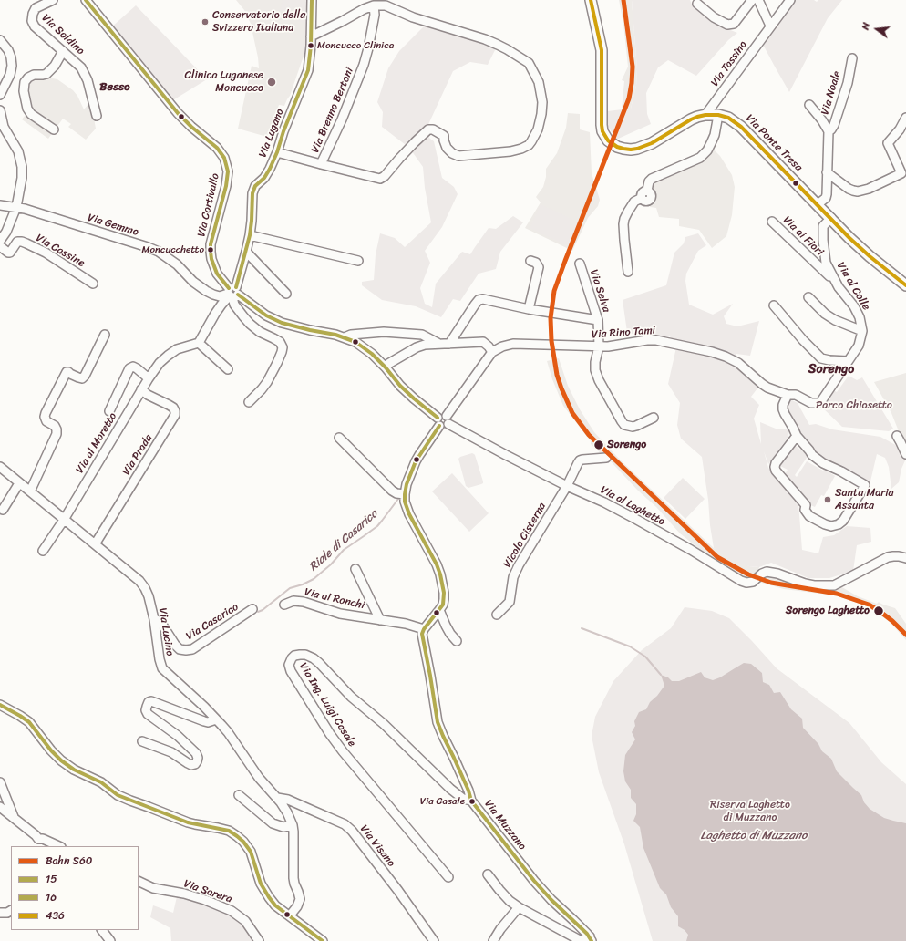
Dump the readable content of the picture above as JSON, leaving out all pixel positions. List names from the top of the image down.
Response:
{
  "streets": {
    "main road": ["Via Ponte Tresa"],
    "street": [
      "Via Soldino",
      "Via Tassino",
      "Via Noale",
      "Via Brenno Bertoni",
      "Via Lugano",
      "Via Cortivallo",
      "Via Gemmo",
      "Via ai Fiori",
      "Via Cassine",
      "Via al Colle",
      "Via Selva",
      "Via Rino Tami",
      "Via al Moretto",
      "Via Prada",
      "Via al Laghetto",
      "Vicolo Cisterna",
      "Via ai Ronchi",
      "Via Casarico",
      "Via Lucino",
      "Via Ing. Luigi Casale",
      "Via Muzzano",
      "Via Visano",
      "Via Sarera"
    ]
  },
  "crossings": [
    ["Via Tassino", "Via Ponte Tresa"],
    ["Via Noale", "Via Ponte Tresa"],
    ["Via Lugano", "Via Cortivallo"],
    ["Via Lugano", "Via Gemmo"],
    ["Via Ponte Tresa", "Via al Colle"],
    ["Via Cortivallo", "Via Gemmo"],
    ["Via ai Fiori", "Via al Colle"],
    ["Via Selva", "Via Rino Tami"],
    ["Via al Moretto", "Via Prada"],
    ["Via al Moretto", "Via Lucino"],
    ["Via Prada", "Via Lucino"],
    ["Via al Laghetto", "Vicolo Cisterna"],
    ["Via ai Ronchi", "Via Muzzano"],
    ["Via Casarico", "Via Lucino"],
    ["Via Lucino", "Via Visano"],
    ["Via Ing. Luigi Casale", "Via Muzzano"]
  ],
  "districts": ["Besso", "Sorengo"],
  "water": ["Riale di Casarico", "Laghetto di Muzzano"],
  "parks": ["Parco Chiosetto", "Riserva Laghetto di Muzzano"],
  "places": [
    "Conservatorio della Svizzera Italiana",
    "Moncucco Clinica",
    "Clinica Luganese Moncucco",
    "Moncucchetto",
    "Sorengo",
    "Santa Maria Assunta",
    "Sorengo Laghetto",
    "Via Casale"
  ],
  "lines": [
    "rail line S60",
    "transit line 15",
    "transit line 436",
    "transit line 16"
  ],
  "legend": [
    "Bahn S60",
    "15",
    "16",
    "436"
  ],
  "north": "left"
}
